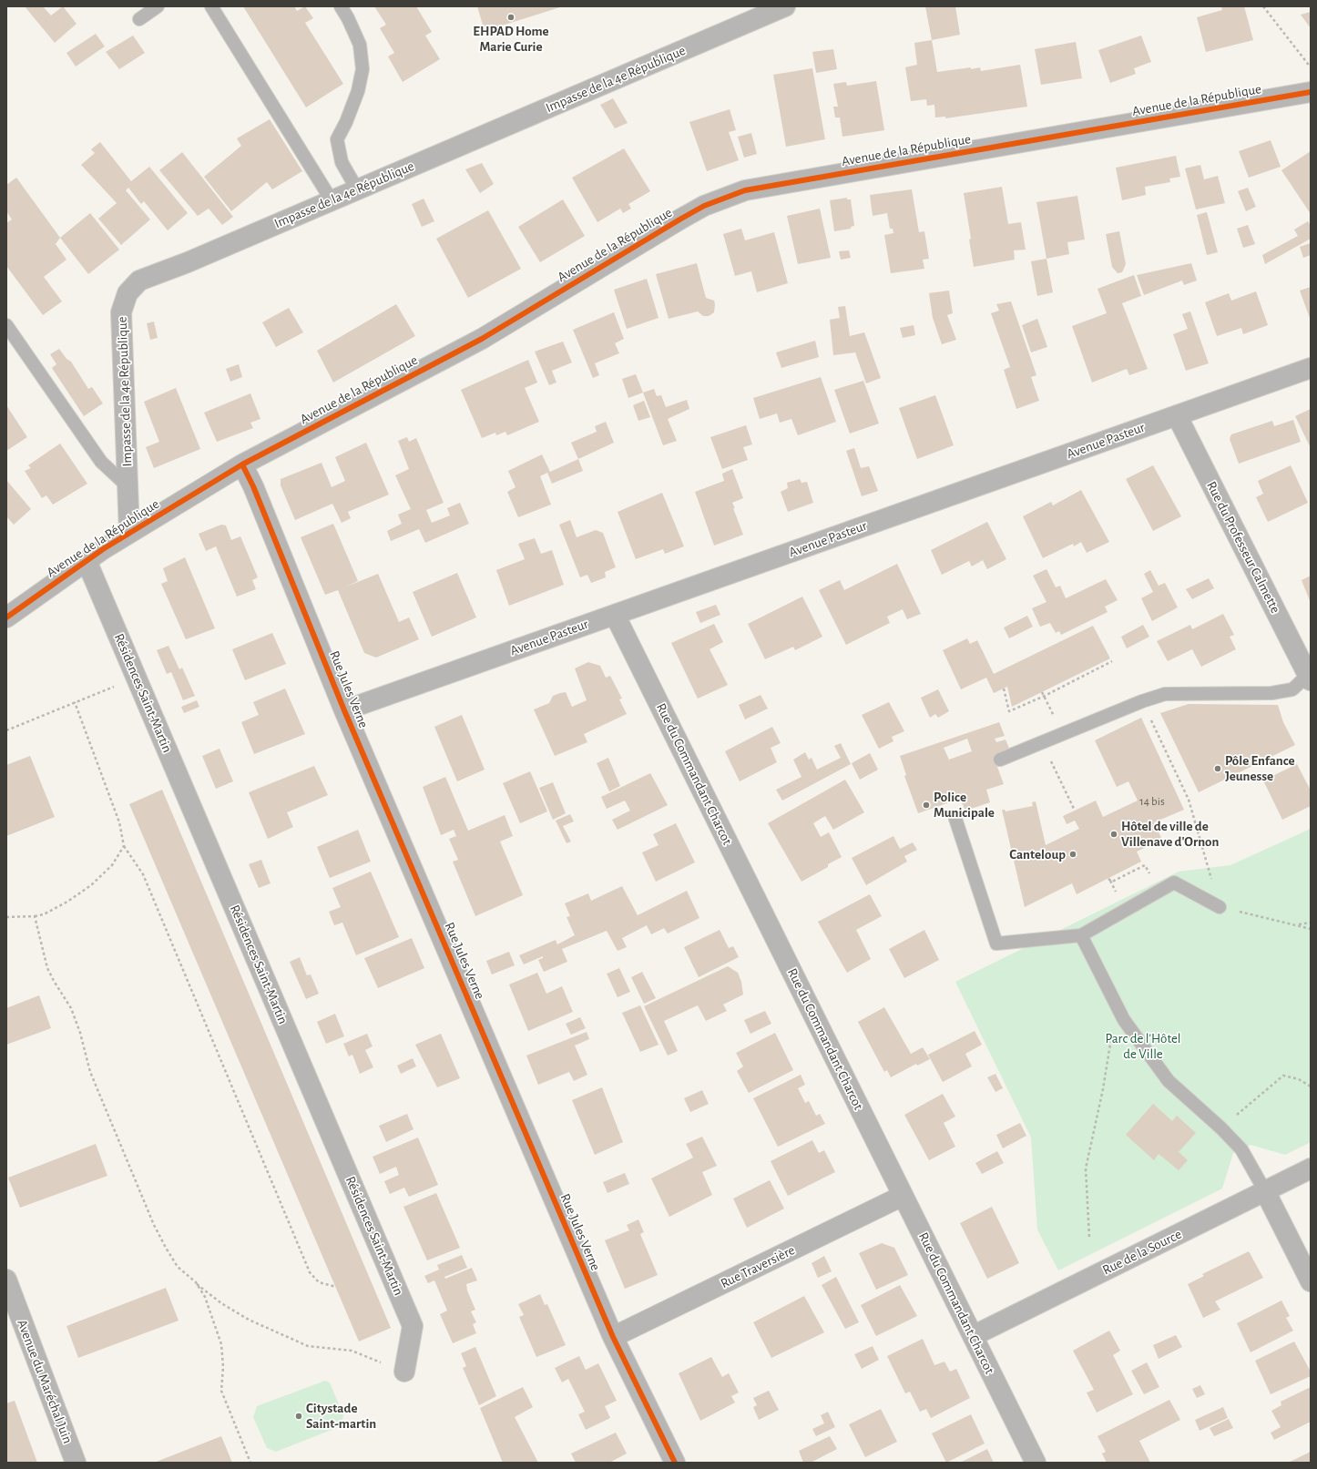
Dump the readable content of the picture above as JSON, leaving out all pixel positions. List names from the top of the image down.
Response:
{
  "streets": {
    "street": [
      "Impasse de la 4e République",
      "Avenue de la République",
      "Avenue Pasteur",
      "Rue du Professeur Calmette",
      "Rue Jules Verne",
      "Résidences Saint-Martin",
      "Rue du Commandant Charcot",
      "Rue de la Source",
      "Rue Traversière",
      "Avenue du Maréchal Juin"
    ]
  },
  "crossings": [
    ["Impasse de la 4e République", "Avenue de la République"],
    ["Avenue de la République", "Rue Jules Verne"],
    ["Avenue de la République", "Résidences Saint-Martin"],
    ["Avenue Pasteur", "Rue du Professeur Calmette"],
    ["Avenue Pasteur", "Rue Jules Verne"],
    ["Avenue Pasteur", "Rue du Commandant Charcot"],
    ["Rue Jules Verne", "Rue Traversière"],
    ["Rue du Commandant Charcot", "Rue de la Source"],
    ["Rue du Commandant Charcot", "Rue Traversière"]
  ],
  "parks": ["Parc de l'Hôtel de Ville"],
  "places": [
    "EHPAD Home Marie Curie",
    "Pôle Enfance Jeunesse",
    "Police Municipale",
    "Hôtel de ville de Villenave d'Ornon",
    "Canteloup",
    "Citystade Saint-martin"
  ],
  "house_numbers": ["14 bis"]
}
